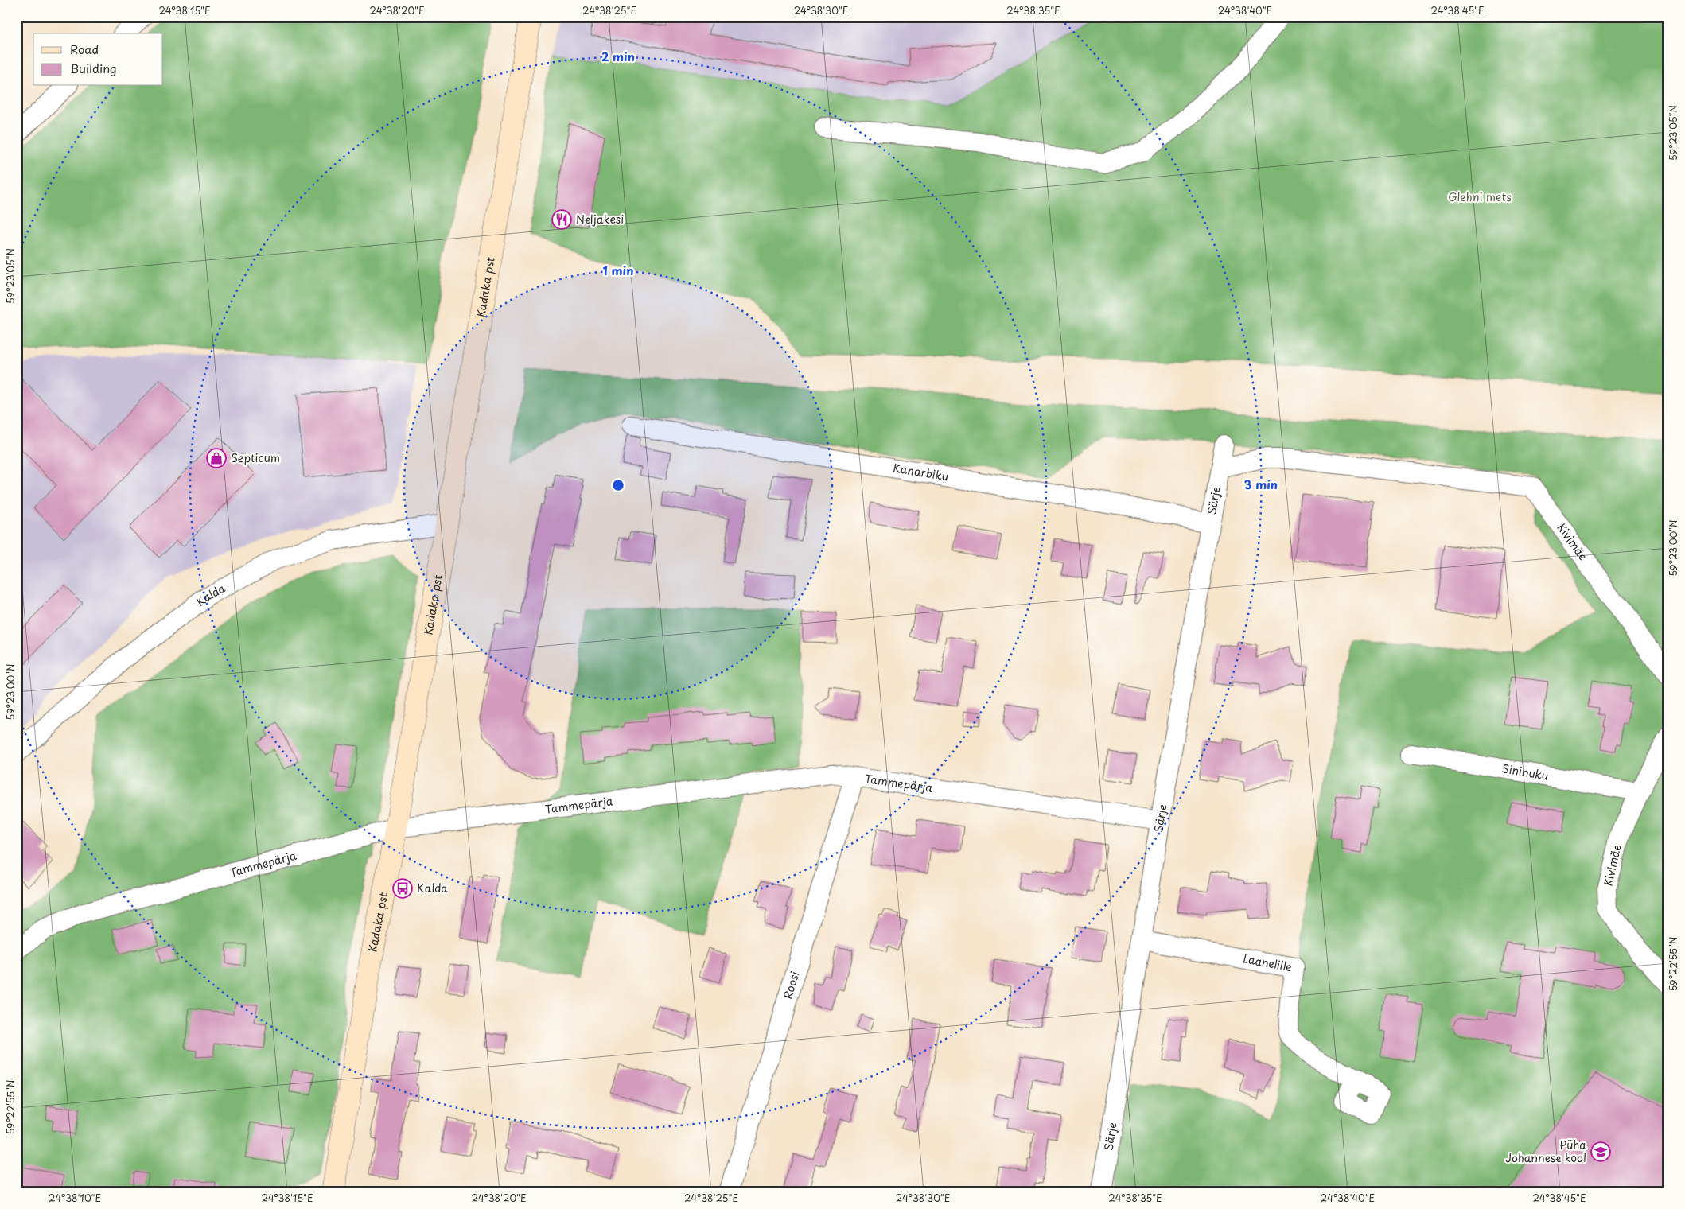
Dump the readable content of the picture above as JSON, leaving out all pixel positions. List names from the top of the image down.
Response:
{
  "streets": {
    "main road": ["Kadaka pst"],
    "street": [
      "Kanarbiku",
      "Särje",
      "Kivimäe",
      "Kalda",
      "Sininuku",
      "Tammepärja",
      "Laanelille",
      "Roosi"
    ]
  },
  "crossings": [
    ["Kadaka pst", "Kalda"],
    ["Kadaka pst", "Tammepärja"],
    ["Kanarbiku", "Särje"],
    ["Särje", "Kivimäe"],
    ["Särje", "Tammepärja"],
    ["Särje", "Laanelille"],
    ["Kivimäe", "Sininuku"],
    ["Tammepärja", "Roosi"]
  ],
  "parks": ["Glehni mets"],
  "places": {
    "restaurant": ["Neljakesi"],
    "shop": ["Septicum"],
    "bus stop": ["Kalda"],
    "school or university": ["Püha Johannese kool"]
  },
  "legend": ["Road", "Building"],
  "coordinates": [
    "24°38'15\"E",
    "24°38'20\"E",
    "24°38'25\"E",
    "24°38'30\"E",
    "24°38'35\"E",
    "24°38'40\"E",
    "24°38'45\"E",
    "59°23'05\"N",
    "59°23'00\"N",
    "59°22'55\"N",
    "24°38'10\"E"
  ],
  "rings": ["2 min", "1 min", "3 min"]
}
